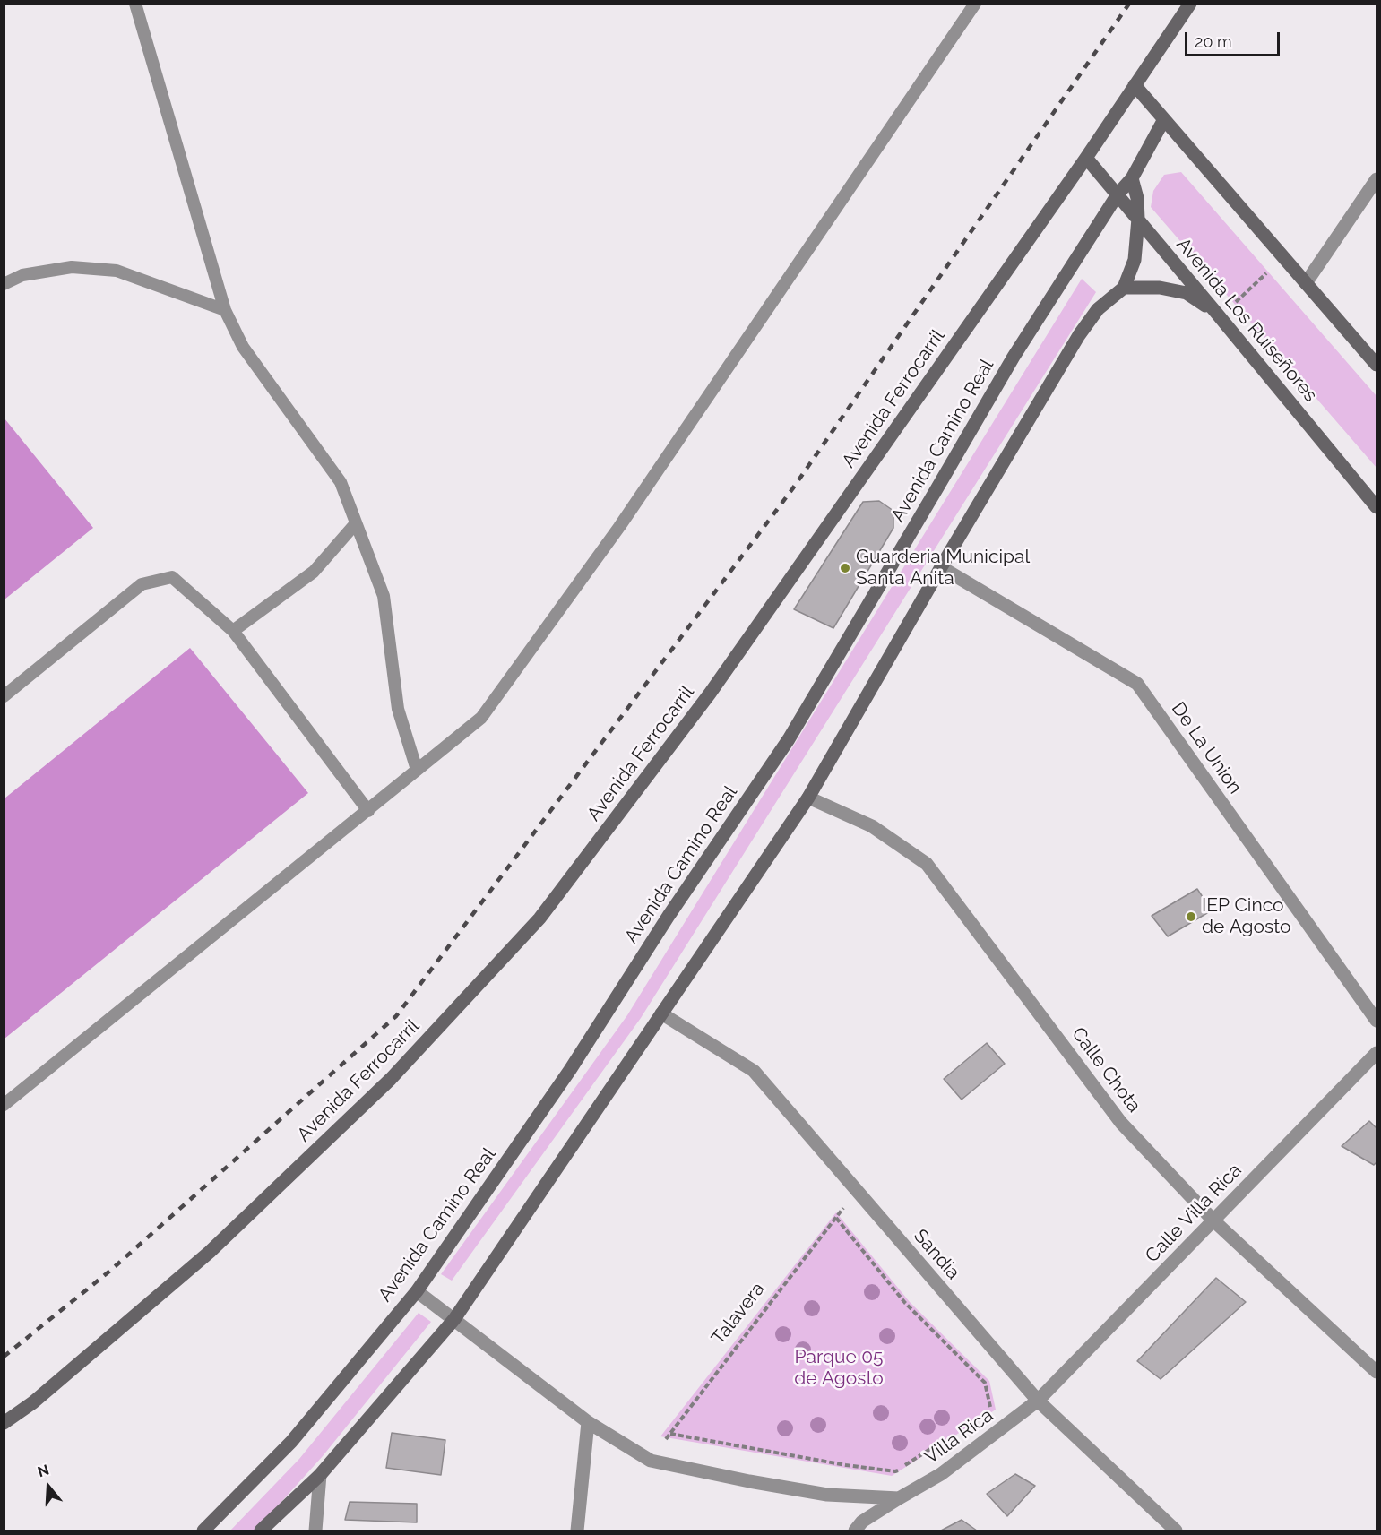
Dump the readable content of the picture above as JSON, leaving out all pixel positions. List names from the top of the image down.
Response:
{
  "streets": {
    "main road": ["Avenida Los Ruiseñores", "Avenida Ferrocarril", "Avenida Camino Real"],
    "street": [
      "De La Union",
      "Calle Chota",
      "Calle Villa Rica",
      "Sandia",
      "Villa Rica"
    ],
    "path": ["Talavera"]
  },
  "crossings": [
    ["Avenida Los Ruiseñores", "Avenida Ferrocarril"],
    ["Avenida Los Ruiseñores", "Avenida Camino Real"],
    ["Calle Chota", "Calle Villa Rica"],
    ["Calle Villa Rica", "Sandia"],
    ["Calle Villa Rica", "Villa Rica"],
    ["Sandia", "Talavera"],
    ["Sandia", "Villa Rica"]
  ],
  "parks": ["Parque 05 de Agosto"],
  "places": ["Guarderia Municipal Santa Anita", "IEP Cinco de Agosto"],
  "scale_bar": "20 m",
  "north": "top"
}
